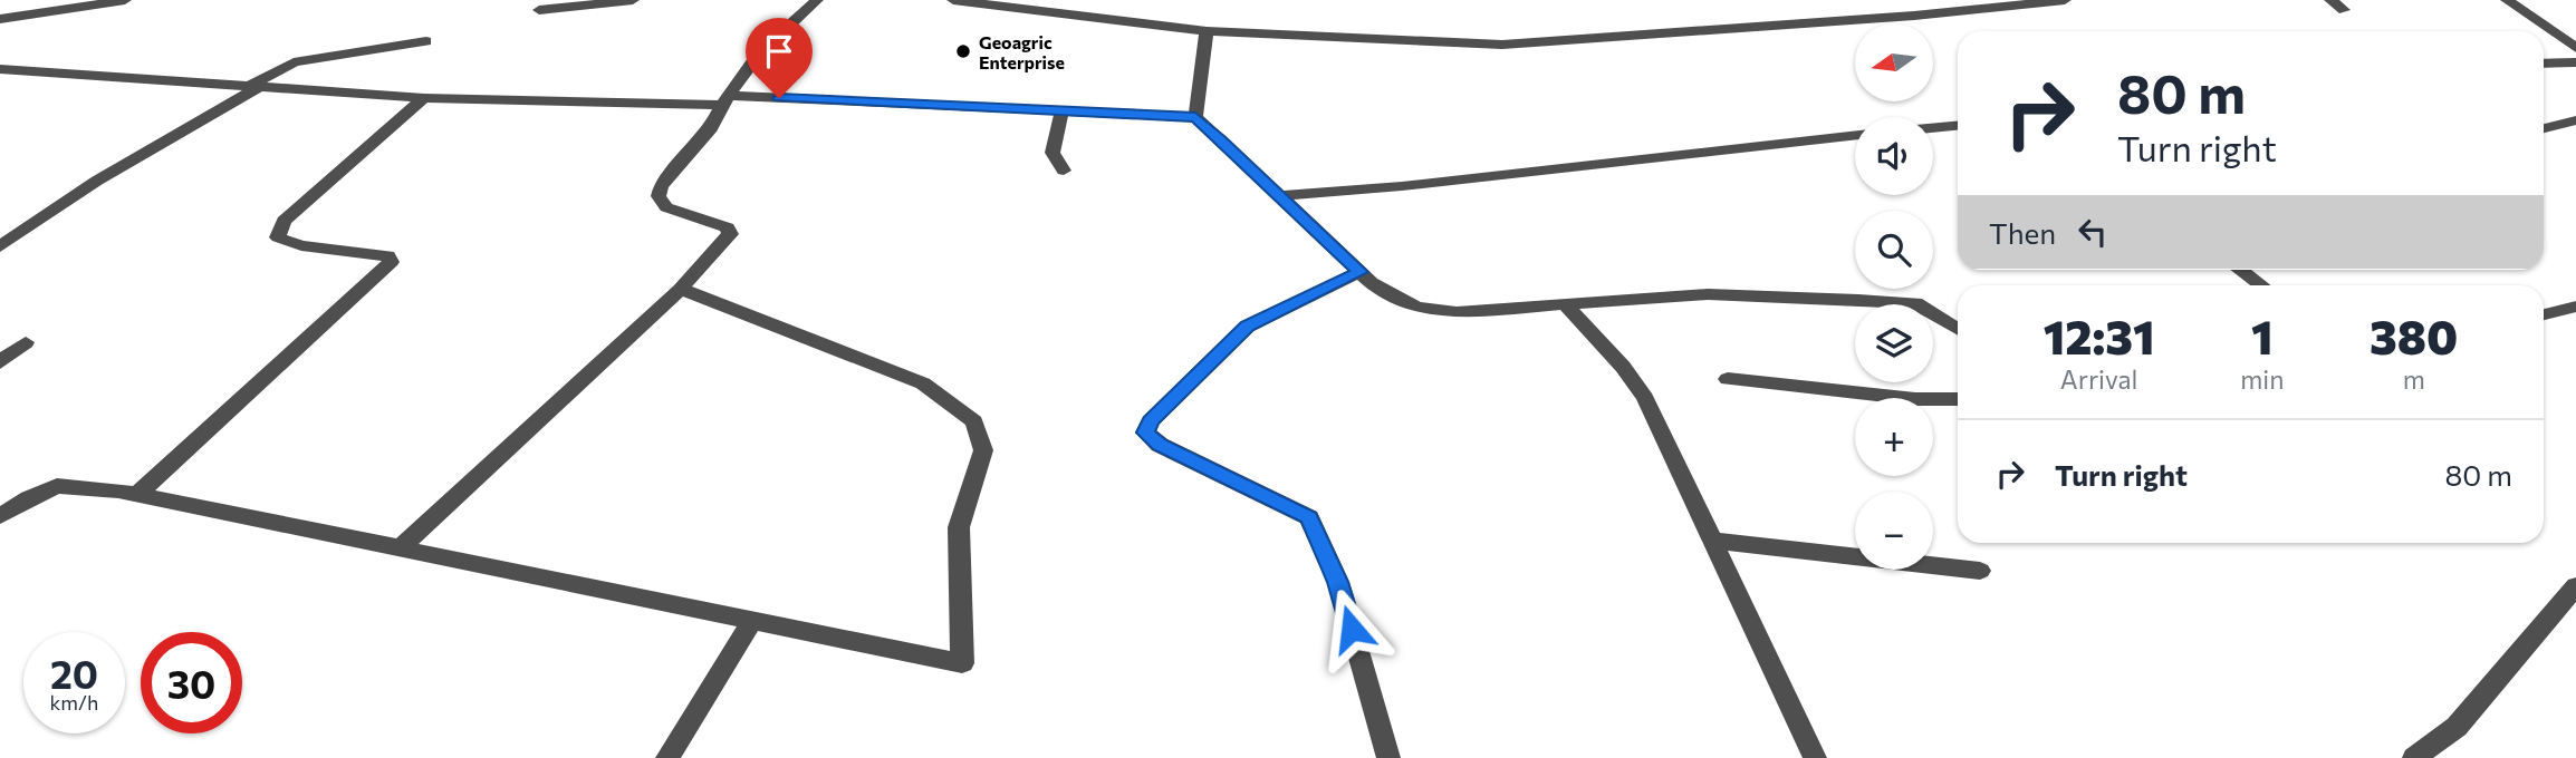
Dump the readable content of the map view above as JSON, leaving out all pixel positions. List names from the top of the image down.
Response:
{
  "places": ["Geoagric Enterprise"],
  "north": "left",
  "page": {
    "map_buttons": ["+", "−"],
    "turn": ["80 m", "Turn right"],
    "then": "Then",
    "eta": [
      "12:31",
      "Arrival",
      "1",
      "min",
      "380",
      "m"
    ],
    "list": [
      {
        "name": "Turn right",
        "value": "80 m"
      }
    ],
    "speed": "20 km/h",
    "limit": "30"
  }
}
